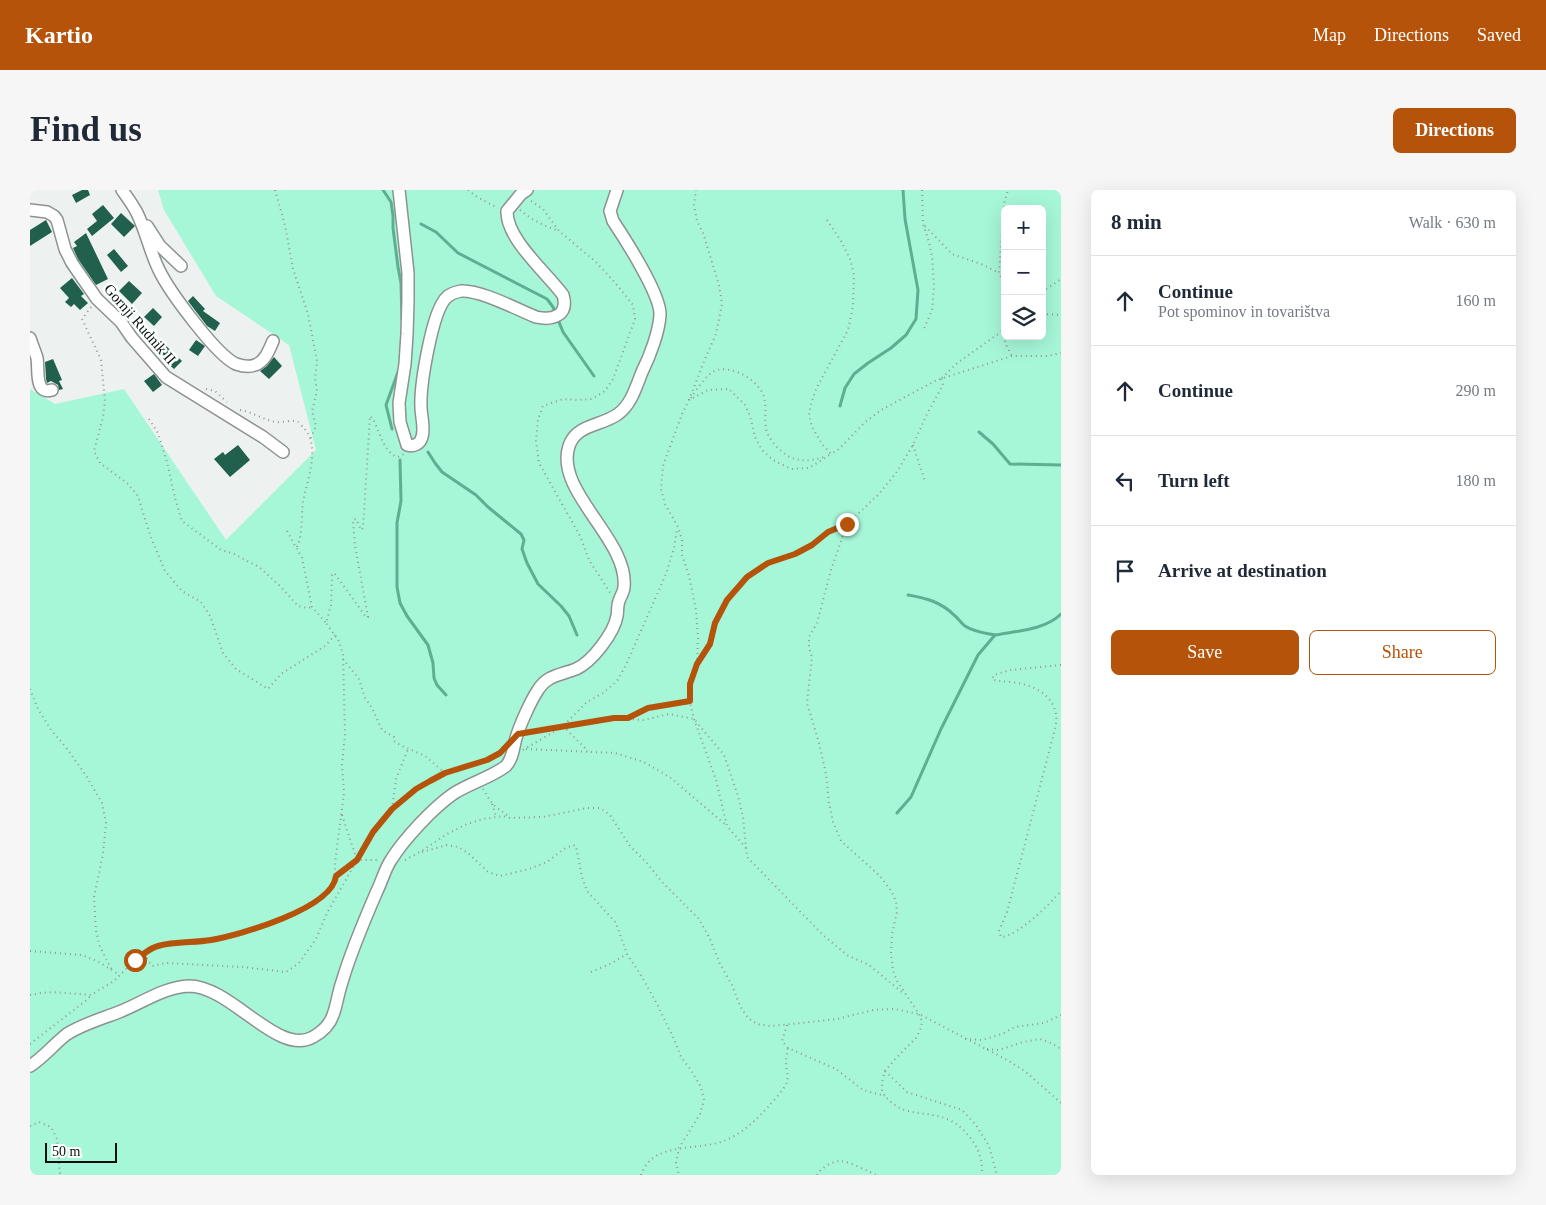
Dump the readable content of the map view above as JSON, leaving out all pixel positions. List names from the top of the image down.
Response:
{
  "streets": {
    "street": ["Gornji Rudnik II"]
  },
  "scale_bar": "50 m",
  "page": {
    "header": "Kartio",
    "nav": ["Map", "Directions", "Saved"],
    "buttons": [
      "Directions",
      ["Save", "Share"]
    ],
    "title": "Find us",
    "heading": ["8 min", "Walk · 630 m"],
    "map_buttons": ["+", "−"],
    "list": [
      ["Continue", "Pot spominov in tovarištva", "160 m"],
      ["Continue", "290 m"],
      ["Turn left", "180 m"],
      "Arrive at destination"
    ],
    "scale": "50 m"
  }
}
